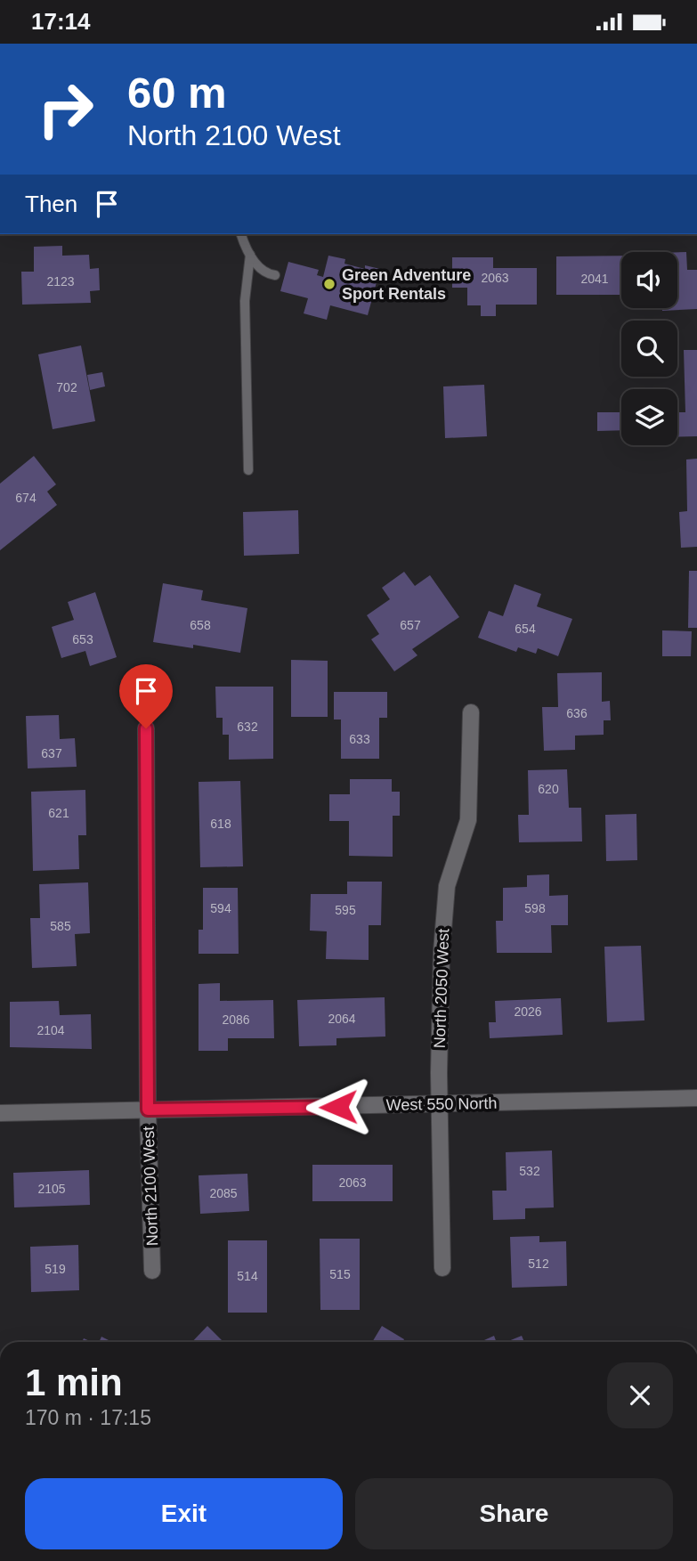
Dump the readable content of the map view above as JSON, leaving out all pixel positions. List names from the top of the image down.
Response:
{
  "streets": {
    "street": ["North 2050 West", "West 550 North", "North 2100 West"]
  },
  "crossings": [
    ["North 2050 West", "West 550 North"],
    ["West 550 North", "North 2100 West"]
  ],
  "places": ["Green Adventure Sport Rentals"],
  "house_numbers": [
    "2063",
    "2041",
    "2123",
    "702",
    "674",
    "658",
    "657",
    "654",
    "653",
    "636",
    "632",
    "633",
    "637",
    "620",
    "621",
    "618",
    "594",
    "598",
    "595",
    "585",
    "2026",
    "2064",
    "2086",
    "2104",
    "532",
    "2063",
    "2105",
    "2085",
    "512",
    "519",
    "515",
    "514"
  ],
  "page": {
    "status": "17:14",
    "turn": ["60 m", "North 2100 West"],
    "then": "Then",
    "heading": ["1 min", "170 m · 17:15"],
    "buttons": ["Exit", "Share"]
  }
}
